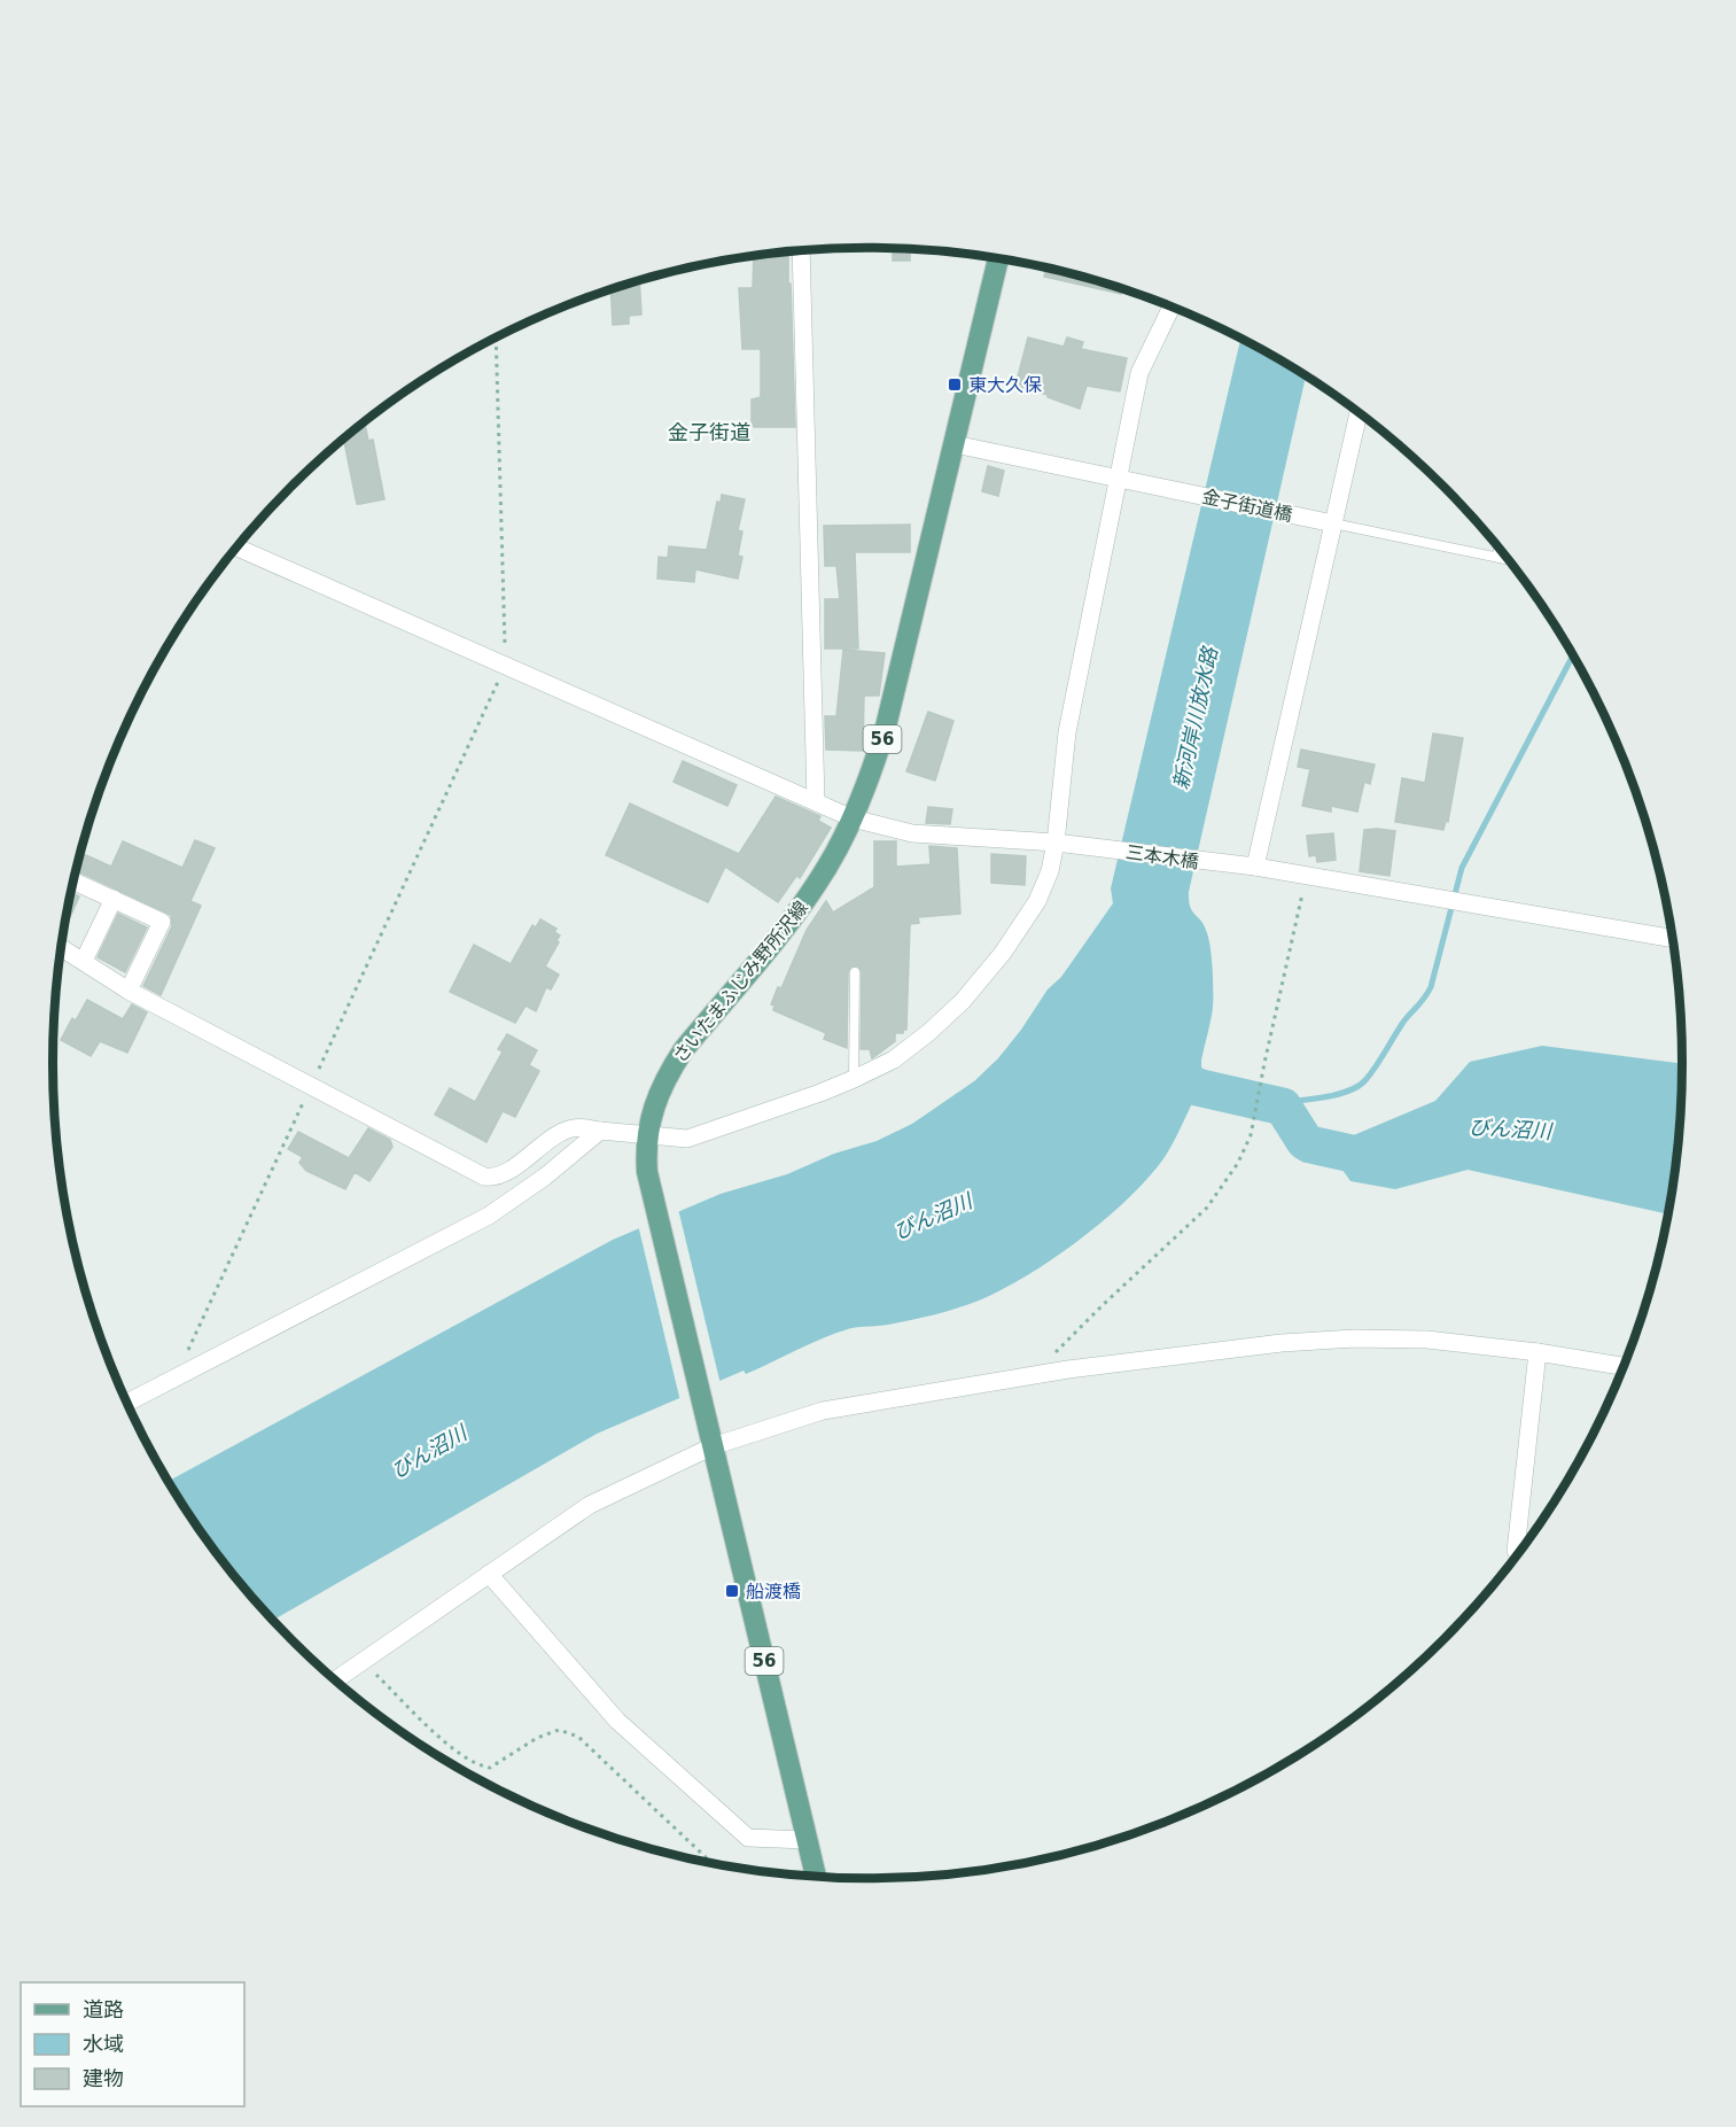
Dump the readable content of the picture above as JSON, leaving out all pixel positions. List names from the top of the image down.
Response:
{
  "streets": {
    "main road": ["56", "さいたまふじみ野所沢線"],
    "street": ["金子街道橋", "三本木橋"]
  },
  "crossings": [
    ["金子街道橋", "さいたまふじみ野所沢線"],
    ["三本木橋", "さいたまふじみ野所沢線"]
  ],
  "districts": ["金子街道"],
  "water": ["新河岸川放水路", "びん沼川"],
  "places": {
    "transit": ["東大久保", "船渡橋"]
  },
  "legend": ["道路", "水域", "建物"]
}
